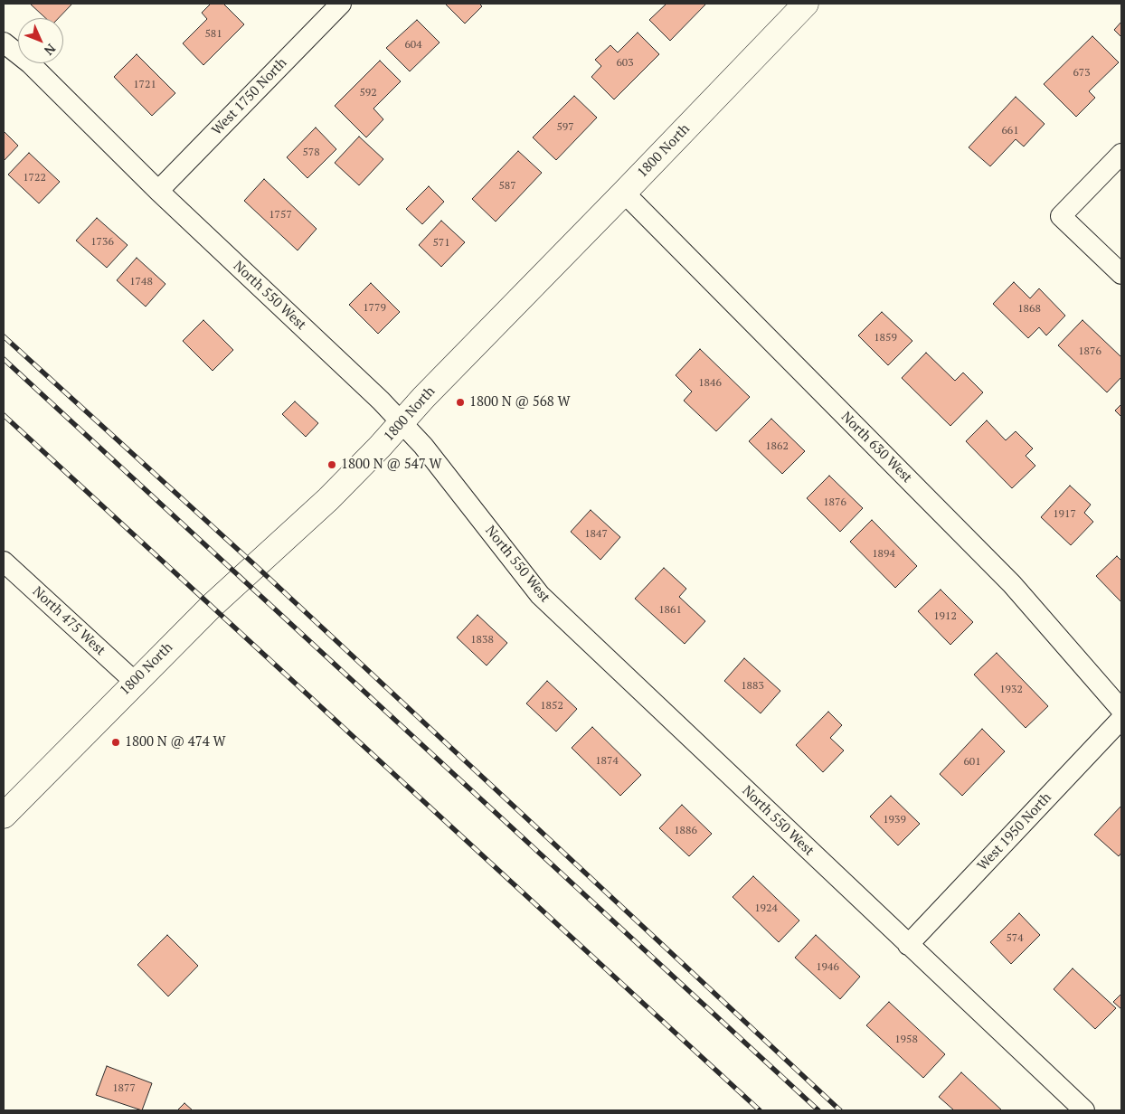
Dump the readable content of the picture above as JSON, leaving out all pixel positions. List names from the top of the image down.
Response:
{
  "streets": {
    "main road": ["1800 North"],
    "street": [
      "West 1750 North",
      "North 550 West",
      "North 630 West",
      "North 475 West",
      "West 1950 North"
    ]
  },
  "crossings": [
    ["West 1750 North", "North 550 West"],
    ["1800 North", "North 550 West"],
    ["1800 North", "North 630 West"],
    ["1800 North", "North 475 West"],
    ["North 550 West", "West 1950 North"]
  ],
  "places": ["1800 N @ 568 W", "1800 N @ 547 W", "1800 N @ 474 W"],
  "house_numbers": [
    "581",
    "604",
    "603",
    "673",
    "1721",
    "592",
    "597",
    "661",
    "578",
    "1722",
    "587",
    "1757",
    "1736",
    "571",
    "1748",
    "1779",
    "1868",
    "1859",
    "1876",
    "1846",
    "1862",
    "1876",
    "1917",
    "1847",
    "1894",
    "1861",
    "1912",
    "1838",
    "1883",
    "1932",
    "1852",
    "1874",
    "601",
    "1939",
    "1886",
    "1924",
    "574",
    "1946",
    "1958",
    "1877"
  ],
  "north": "bottom right"
}
